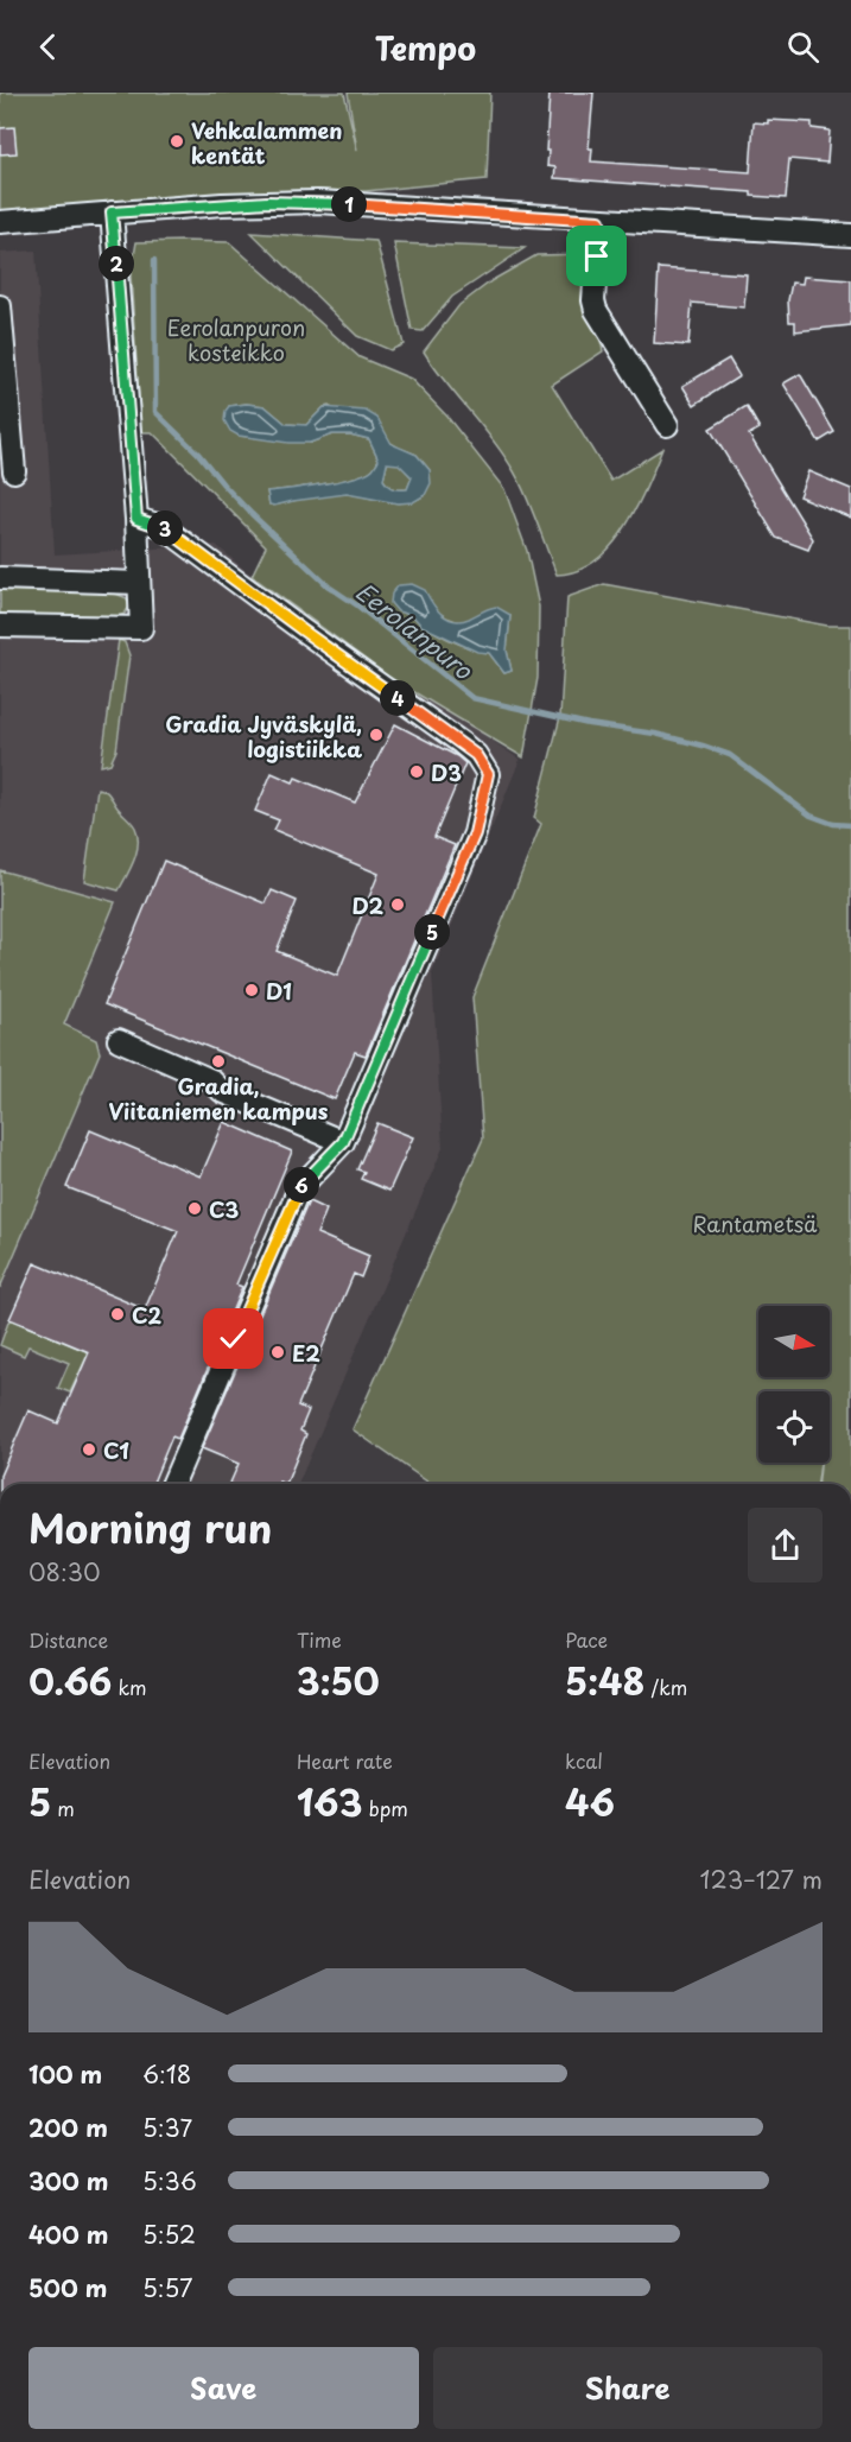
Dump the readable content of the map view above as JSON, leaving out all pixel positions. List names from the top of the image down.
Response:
{
  "water": ["Eerolanpuro"],
  "parks": ["Eerolanpuron kosteikko", "Rantametsä"],
  "places": [
    "Vehkalammen kentät",
    "Gradia Jyväskylä, logistiikka",
    "D3",
    "D2",
    "D1",
    "Gradia, Viitaniemen kampus",
    "C3",
    "C2",
    "E2",
    "C1"
  ],
  "north": "right",
  "page": {
    "header": "Tempo",
    "pins": [
      "1",
      "2",
      "3",
      "4",
      "5",
      "6"
    ],
    "heading": ["Morning run", "08:30"],
    "stats": [
      ["Distance", "0.66 km"],
      ["Time", "3:50"],
      ["Pace", "5:48 /km"],
      ["Elevation", "5 m"],
      ["Heart rate", "163 bpm"],
      ["kcal", "46"]
    ],
    "chart": ["Elevation", "123–127 m"],
    "list": [
      {
        "name": "100 m",
        "note": "6:18"
      },
      {
        "name": "200 m",
        "note": "5:37"
      },
      {
        "name": "300 m",
        "note": "5:36"
      },
      {
        "name": "400 m",
        "note": "5:52"
      },
      {
        "name": "500 m",
        "note": "5:57"
      }
    ],
    "buttons": ["Save", "Share"]
  }
}
